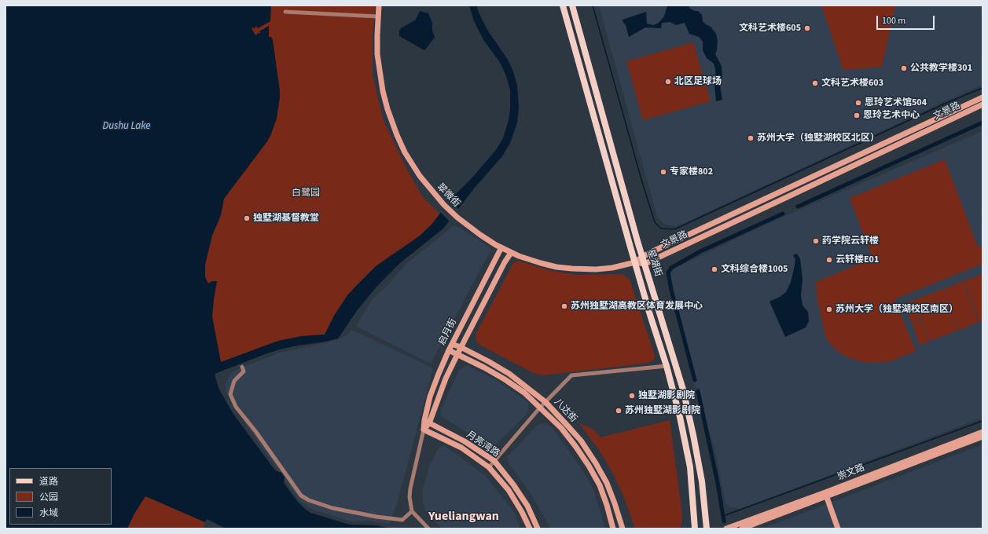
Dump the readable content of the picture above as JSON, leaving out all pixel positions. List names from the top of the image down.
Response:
{
  "streets": {
    "main road": ["星湖街"],
    "street": [
      "文景路",
      "翠微街",
      "启月街",
      "八达街",
      "月亮湾路",
      "崇文路"
    ]
  },
  "crossings": [
    ["文景路", "翠微街"],
    ["文景路", "星湖街"],
    ["翠微街", "星湖街"],
    ["翠微街", "启月街"],
    ["启月街", "八达街"],
    ["启月街", "月亮湾路"]
  ],
  "districts": ["Yueliangwan"],
  "water": ["Dushu Lake"],
  "parks": ["白鹭园"],
  "places": [
    "文科艺术楼605",
    "公共教学楼301",
    "北区足球场",
    "文科艺术楼603",
    "恩玲艺术馆504",
    "恩玲艺术中心",
    "苏州大学（独墅湖校区北区）",
    "专家楼802",
    "独墅湖基督教堂",
    "药学院云轩楼",
    "云轩楼E01",
    "文科综合楼1005",
    "苏州独墅湖高教区体育发展中心",
    "苏州大学（独墅湖校区南区）",
    "独墅湖影剧院",
    "苏州独墅湖影剧院"
  ],
  "legend": ["道路", "公园", "水域"],
  "scale_bar": "100 m"
}
